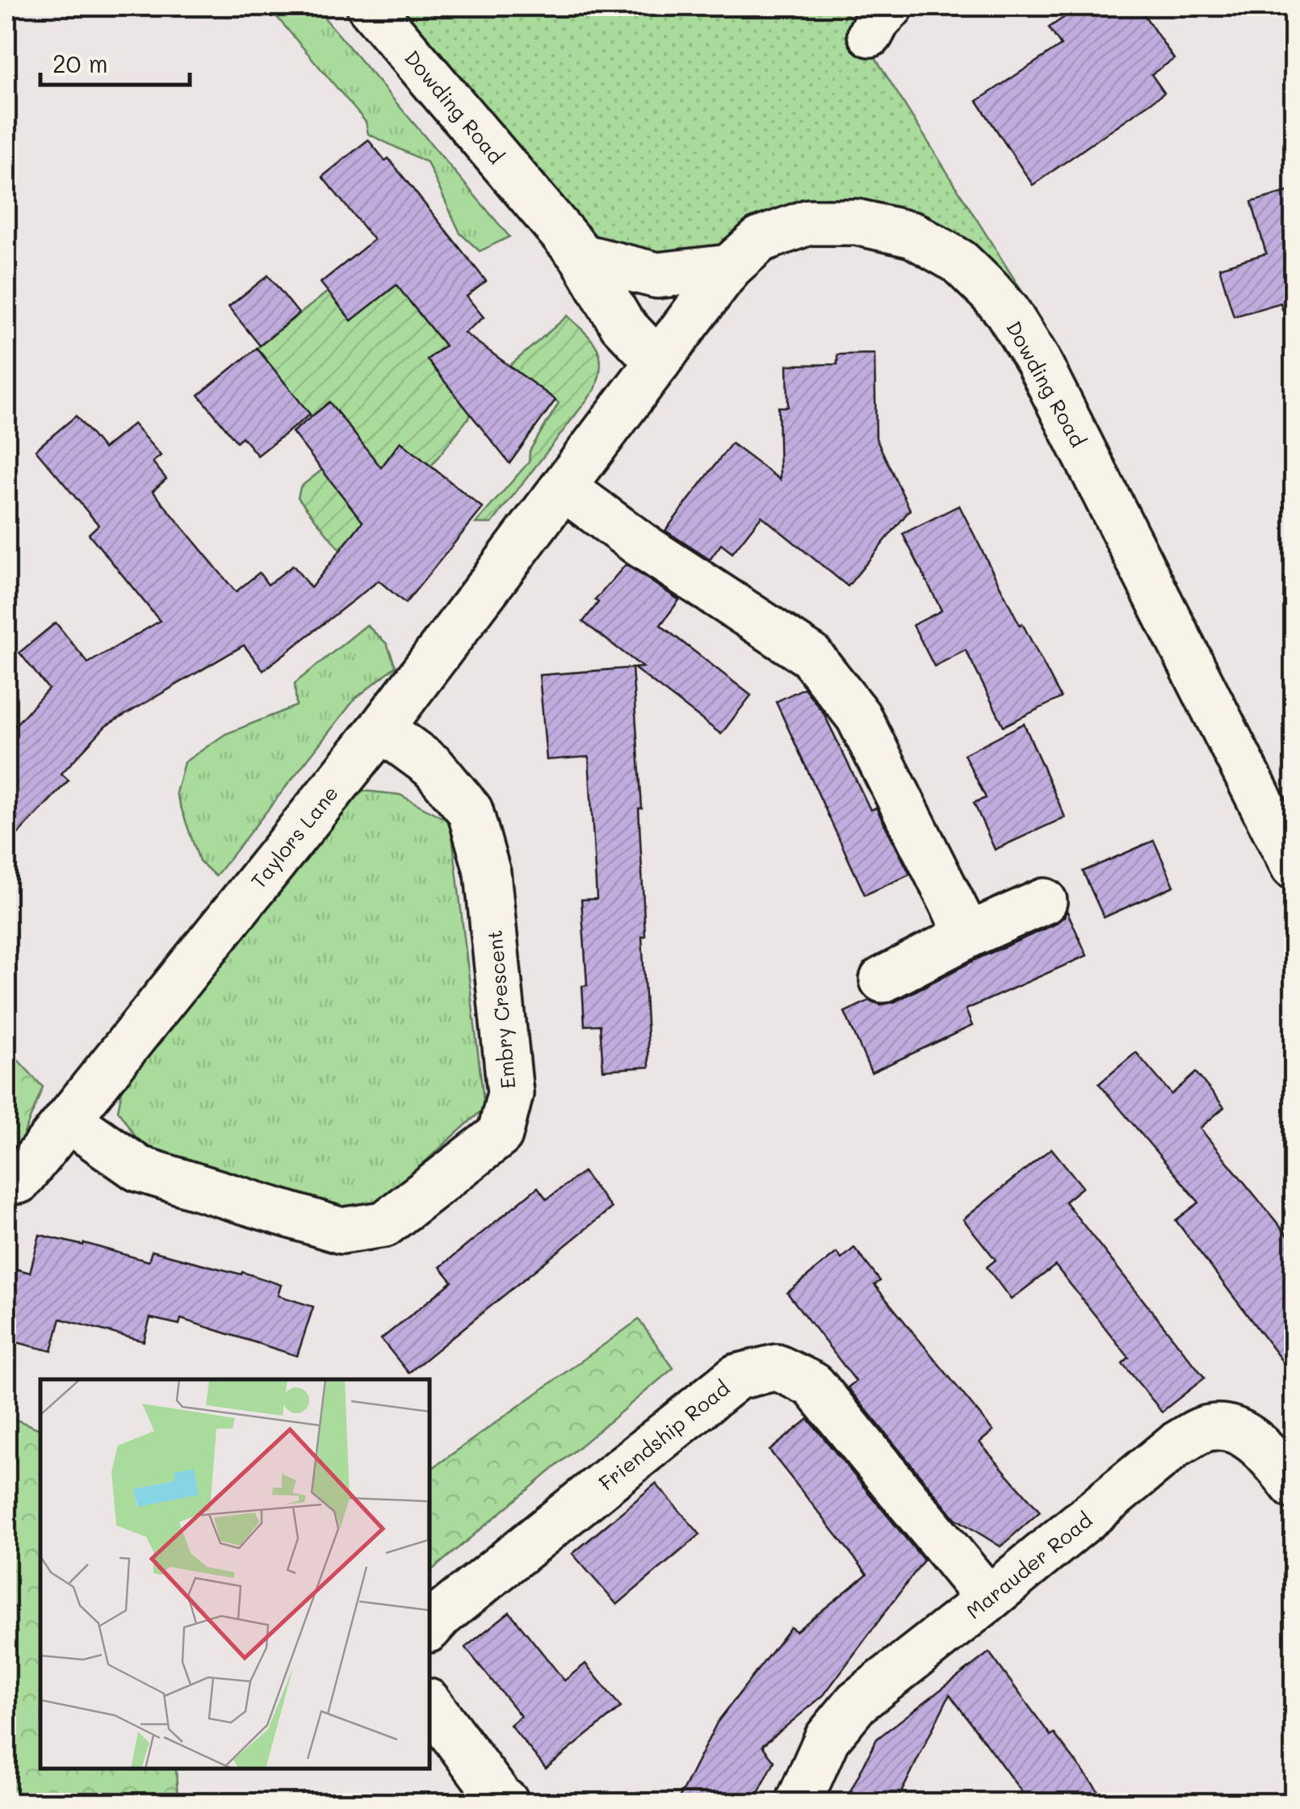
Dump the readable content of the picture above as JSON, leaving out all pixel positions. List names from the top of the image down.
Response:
{
  "streets": {
    "street": [
      "Dowding Road",
      "Taylors Lane",
      "Embry Crescent",
      "Friendship Road",
      "Marauder Road"
    ]
  },
  "crossings": [
    ["Dowding Road", "Taylors Lane"],
    ["Taylors Lane", "Embry Crescent"],
    ["Friendship Road", "Marauder Road"]
  ],
  "scale_bar": "20 m"
}
